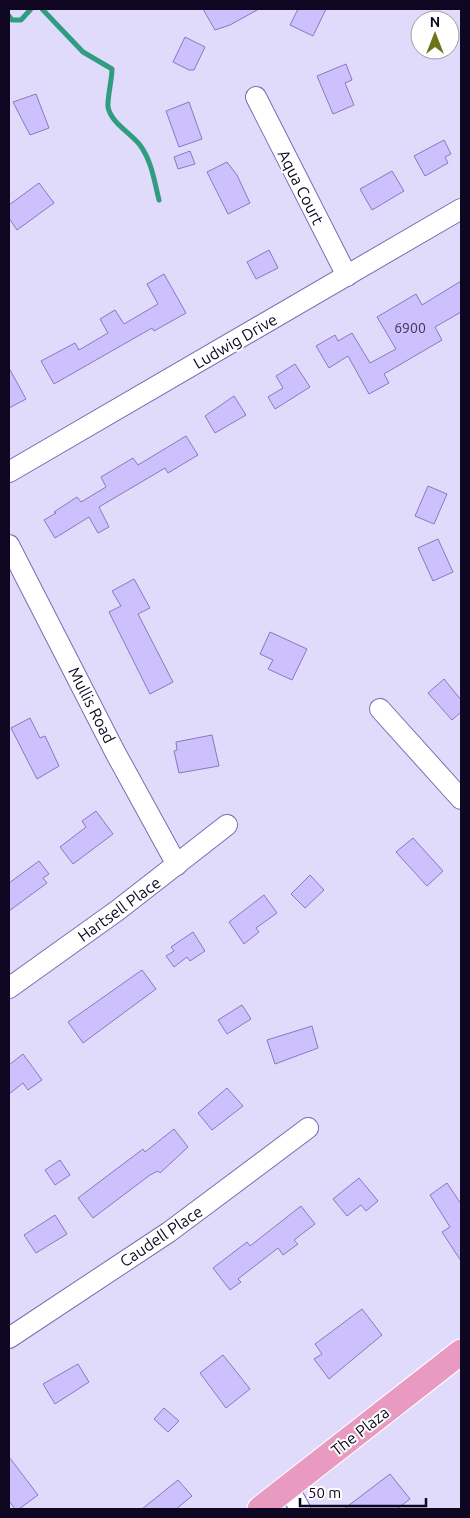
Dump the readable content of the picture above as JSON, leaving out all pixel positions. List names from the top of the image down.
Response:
{
  "streets": {
    "main road": ["The Plaza"],
    "street": [
      "Aqua Court",
      "Ludwig Drive",
      "Mullis Road",
      "Hartsell Place",
      "Caudell Place"
    ]
  },
  "crossings": [
    ["Aqua Court", "Ludwig Drive"],
    ["Mullis Road", "Hartsell Place"]
  ],
  "house_numbers": ["6900"],
  "scale_bar": "50 m",
  "north": "top"
}
